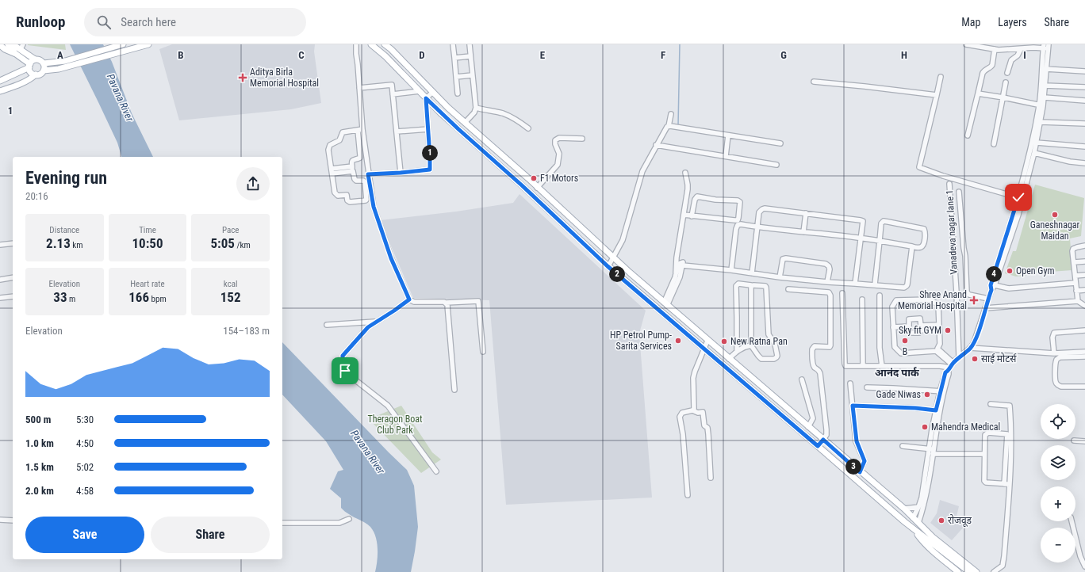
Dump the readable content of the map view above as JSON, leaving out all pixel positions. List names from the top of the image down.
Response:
{
  "streets": {
    "street": ["Vanadeva nagar lane 1"]
  },
  "districts": ["आनंद पार्क"],
  "water": ["Pavana River"],
  "parks": ["Theragon Boat Club Park"],
  "places": {
    "health": ["Aditya Birla Memorial Hospital", "Shree Anand Memorial Hospital"],
    "other": [
      "F1 Motors",
      "Ganeshnagar Maidan",
      "Open Gym",
      "Sky fit GYM",
      "HP Petrol Pump- Sarita Services",
      "B",
      "New Ratna Pan",
      "साई मोटर्स",
      "Gade Niwas",
      "Mahendra Medical",
      "रोजवूड"
    ]
  },
  "page": {
    "header": "Runloop",
    "search": "Search here",
    "nav": ["Map", "Layers", "Share"],
    "pins": [
      "1",
      "2",
      "4",
      "3"
    ],
    "heading": ["Evening run", "20:16"],
    "stats": [
      ["Distance", "2.13 km"],
      ["Time", "10:50"],
      ["Pace", "5:05 /km"],
      ["Elevation", "33 m"],
      ["Heart rate", "166 bpm"],
      ["kcal", "152"]
    ],
    "chart": ["Elevation", "154–183 m"],
    "map_buttons": ["+", "−"],
    "list": [
      {
        "name": "500 m",
        "note": "5:30"
      },
      {
        "name": "1.0 km",
        "note": "4:50"
      },
      {
        "name": "1.5 km",
        "note": "5:02"
      },
      {
        "name": "2.0 km",
        "note": "4:58"
      }
    ],
    "buttons": ["Save", "Share"]
  },
  "grid": {
    "columns": [
      "A",
      "B",
      "C",
      "D",
      "E",
      "F",
      "G",
      "H",
      "I"
    ],
    "rows": ["1"]
  }
}
